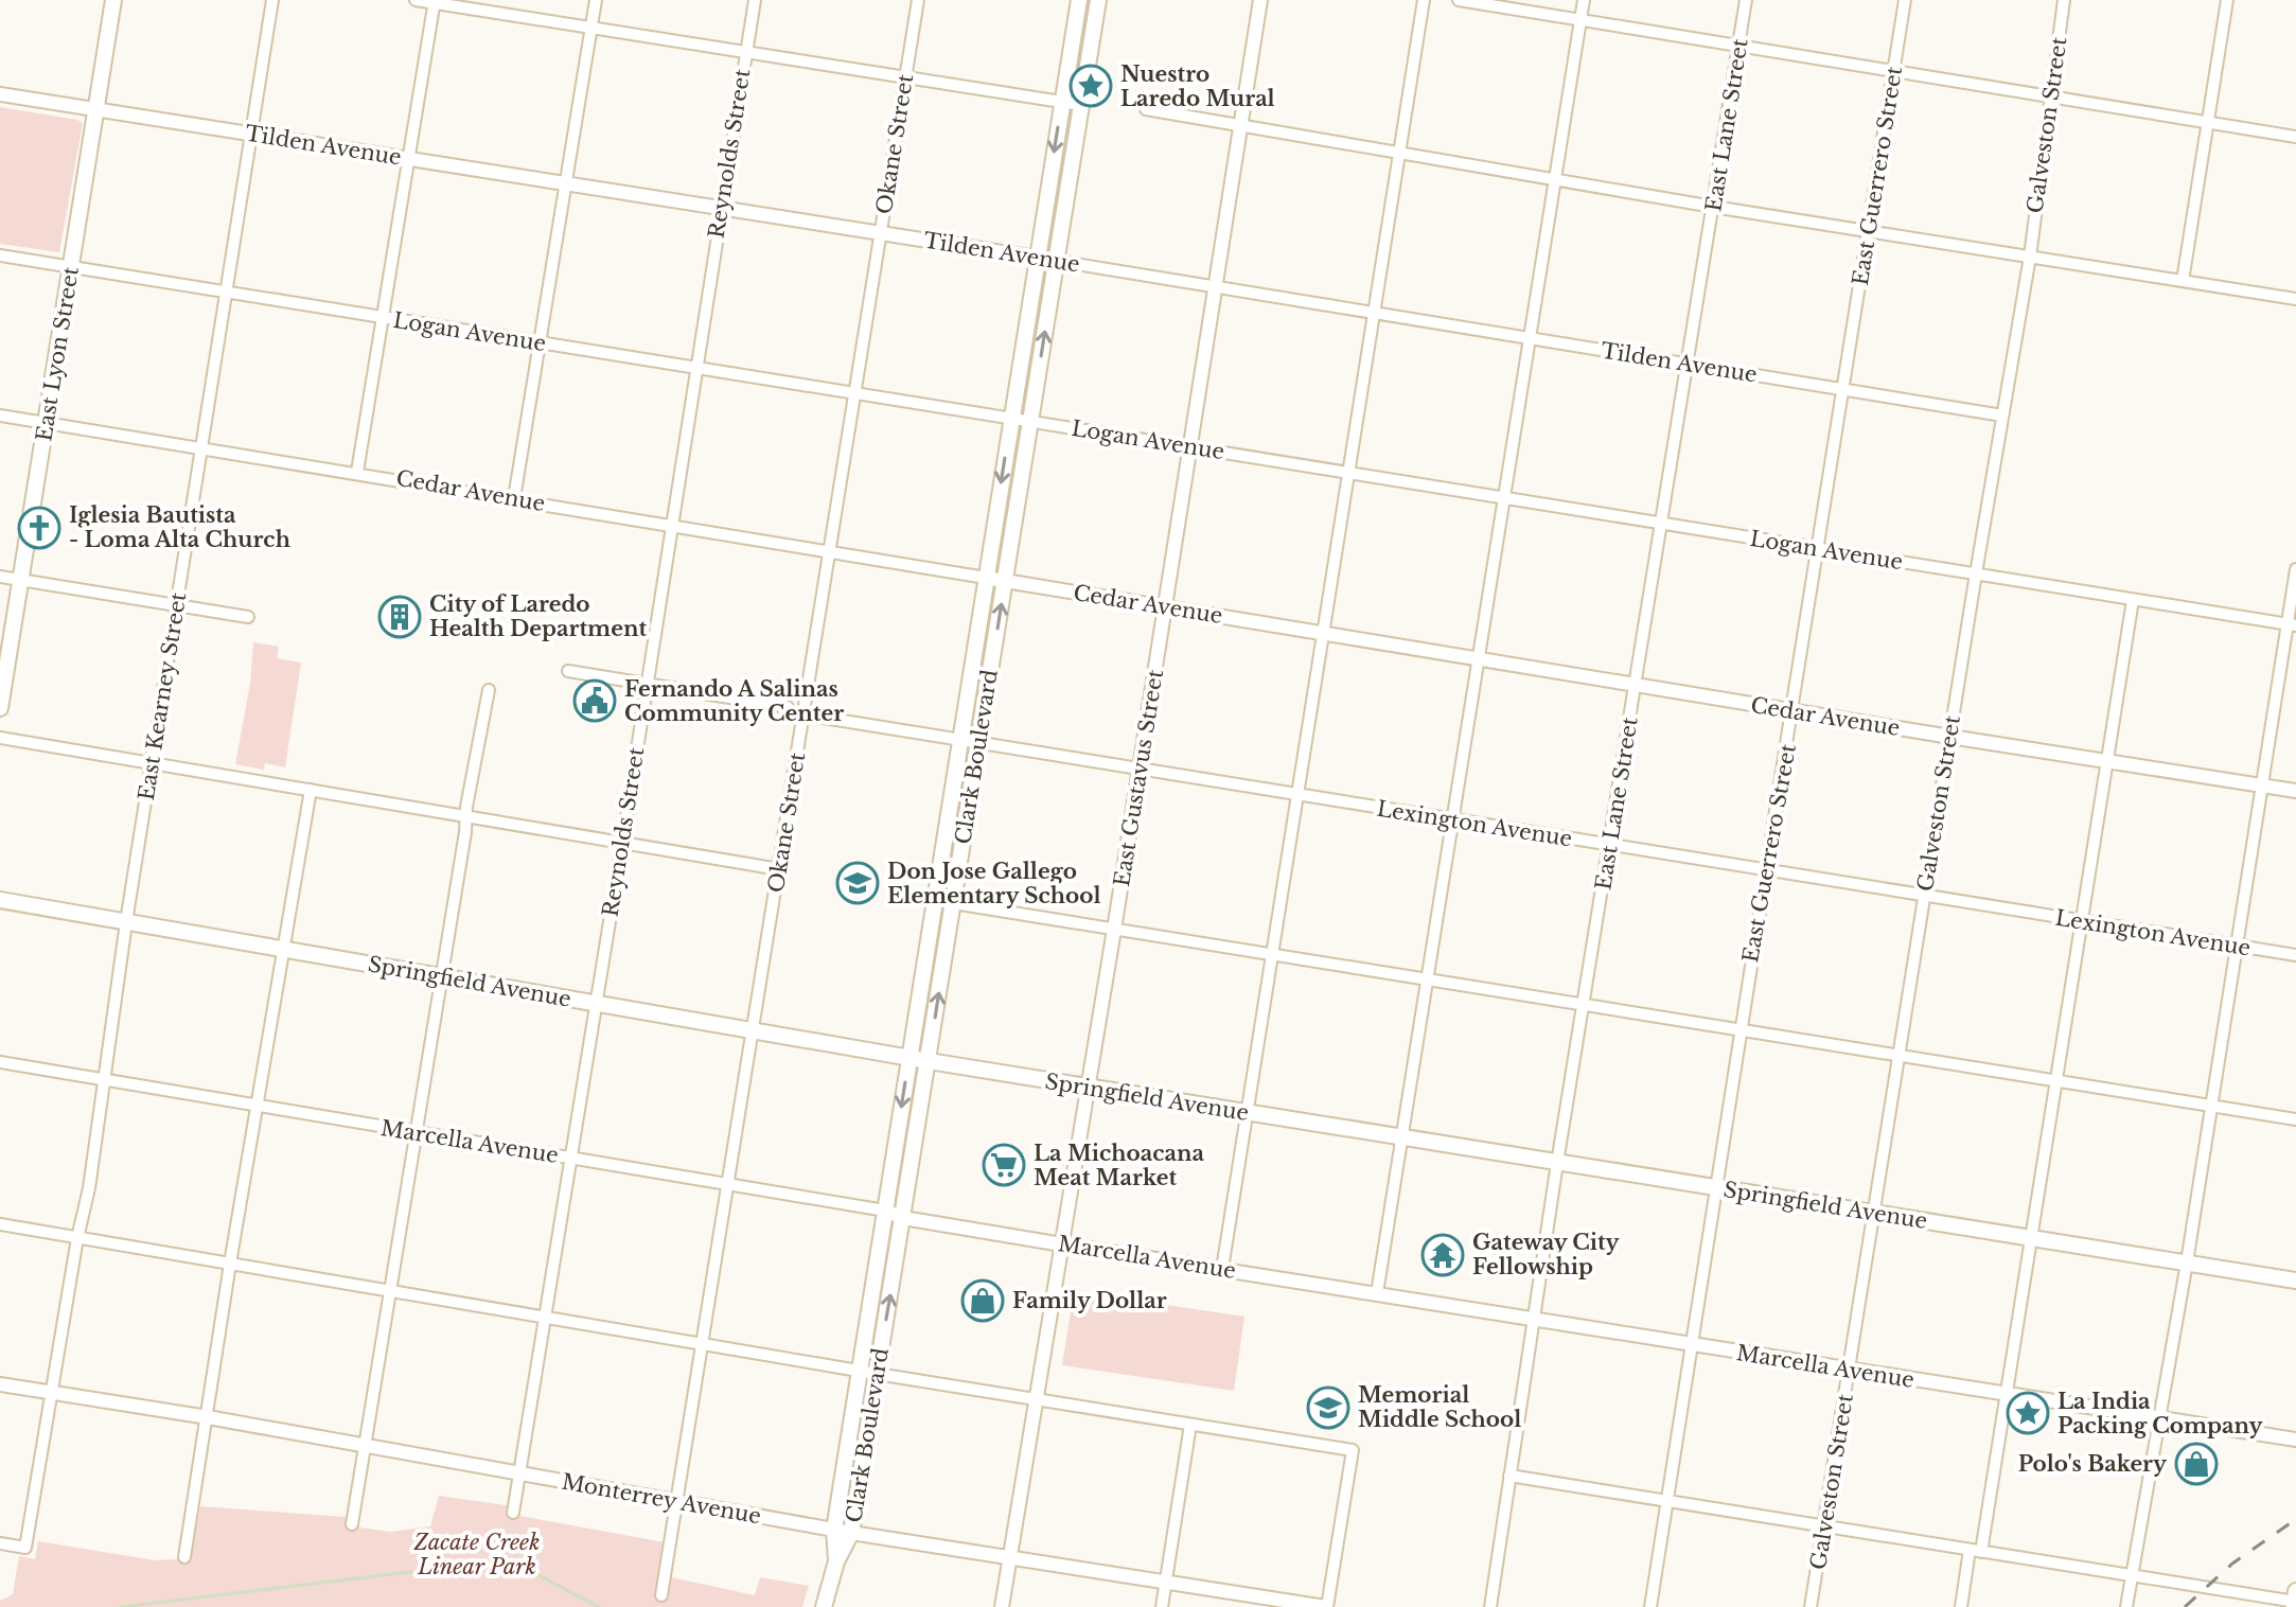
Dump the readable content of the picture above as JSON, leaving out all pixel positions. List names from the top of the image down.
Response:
{
  "streets": {
    "main road": ["East Lyon Street", "Clark Boulevard", "Springfield Avenue"],
    "street": [
      "East Lane Street",
      "Galveston Street",
      "Okane Street",
      "Tilden Avenue",
      "Reynolds Street",
      "East Guerrero Street",
      "Logan Avenue",
      "Cedar Avenue",
      "East Kearney Street",
      "East Gustavus Street",
      "Lexington Avenue",
      "Marcella Avenue",
      "Monterrey Avenue"
    ]
  },
  "crossings": [
    ["East Lane Street", "Tilden Avenue"],
    ["East Lane Street", "Logan Avenue"],
    ["East Lane Street", "Cedar Avenue"],
    ["East Lane Street", "Lexington Avenue"],
    ["East Lane Street", "Springfield Avenue"],
    ["East Lane Street", "Marcella Avenue"],
    ["Galveston Street", "Tilden Avenue"],
    ["Galveston Street", "Logan Avenue"],
    ["Galveston Street", "Cedar Avenue"],
    ["Galveston Street", "Lexington Avenue"],
    ["Galveston Street", "Springfield Avenue"],
    ["Galveston Street", "Marcella Avenue"],
    ["Okane Street", "Tilden Avenue"],
    ["Okane Street", "Logan Avenue"],
    ["Okane Street", "Cedar Avenue"],
    ["Okane Street", "Lexington Avenue"],
    ["Okane Street", "Springfield Avenue"],
    ["Okane Street", "Marcella Avenue"],
    ["Okane Street", "Monterrey Avenue"],
    ["Tilden Avenue", "Reynolds Street"],
    ["Tilden Avenue", "East Guerrero Street"],
    ["Tilden Avenue", "East Lyon Street"],
    ["Tilden Avenue", "East Kearney Street"],
    ["Tilden Avenue", "Clark Boulevard"],
    ["Tilden Avenue", "East Gustavus Street"],
    ["Reynolds Street", "Logan Avenue"],
    ["Reynolds Street", "Cedar Avenue"],
    ["Reynolds Street", "Springfield Avenue"],
    ["Reynolds Street", "Marcella Avenue"],
    ["Reynolds Street", "Monterrey Avenue"],
    ["East Guerrero Street", "Logan Avenue"],
    ["East Guerrero Street", "Cedar Avenue"],
    ["East Guerrero Street", "Lexington Avenue"],
    ["East Guerrero Street", "Springfield Avenue"],
    ["East Guerrero Street", "Marcella Avenue"],
    ["Logan Avenue", "East Lyon Street"],
    ["Logan Avenue", "East Kearney Street"],
    ["Logan Avenue", "Clark Boulevard"],
    ["Logan Avenue", "East Gustavus Street"],
    ["East Lyon Street", "Cedar Avenue"],
    ["Cedar Avenue", "East Kearney Street"],
    ["Cedar Avenue", "Clark Boulevard"],
    ["Cedar Avenue", "East Gustavus Street"],
    ["East Kearney Street", "Springfield Avenue"],
    ["East Kearney Street", "Marcella Avenue"],
    ["East Kearney Street", "Monterrey Avenue"],
    ["Clark Boulevard", "Lexington Avenue"],
    ["Clark Boulevard", "Springfield Avenue"],
    ["Clark Boulevard", "Marcella Avenue"],
    ["Clark Boulevard", "Monterrey Avenue"],
    ["East Gustavus Street", "Lexington Avenue"],
    ["East Gustavus Street", "Springfield Avenue"],
    ["East Gustavus Street", "Marcella Avenue"],
    ["East Gustavus Street", "Monterrey Avenue"]
  ],
  "parks": ["Zacate Creek Linear Park"],
  "places": {
    "place": ["Nuestro Laredo Mural", "La India Packing Company"],
    "church": ["Iglesia Bautista - Loma Alta Church"],
    "building": ["City of Laredo Health Department"],
    "public building": ["Fernando A Salinas Community Center"],
    "school or university": ["Don Jose Gallego Elementary School", "Memorial Middle School"],
    "supermarket": ["La Michoacana Meat Market"],
    "temple": ["Gateway City Fellowship"],
    "shop": ["Family Dollar", "Polo's Bakery"]
  }
}
